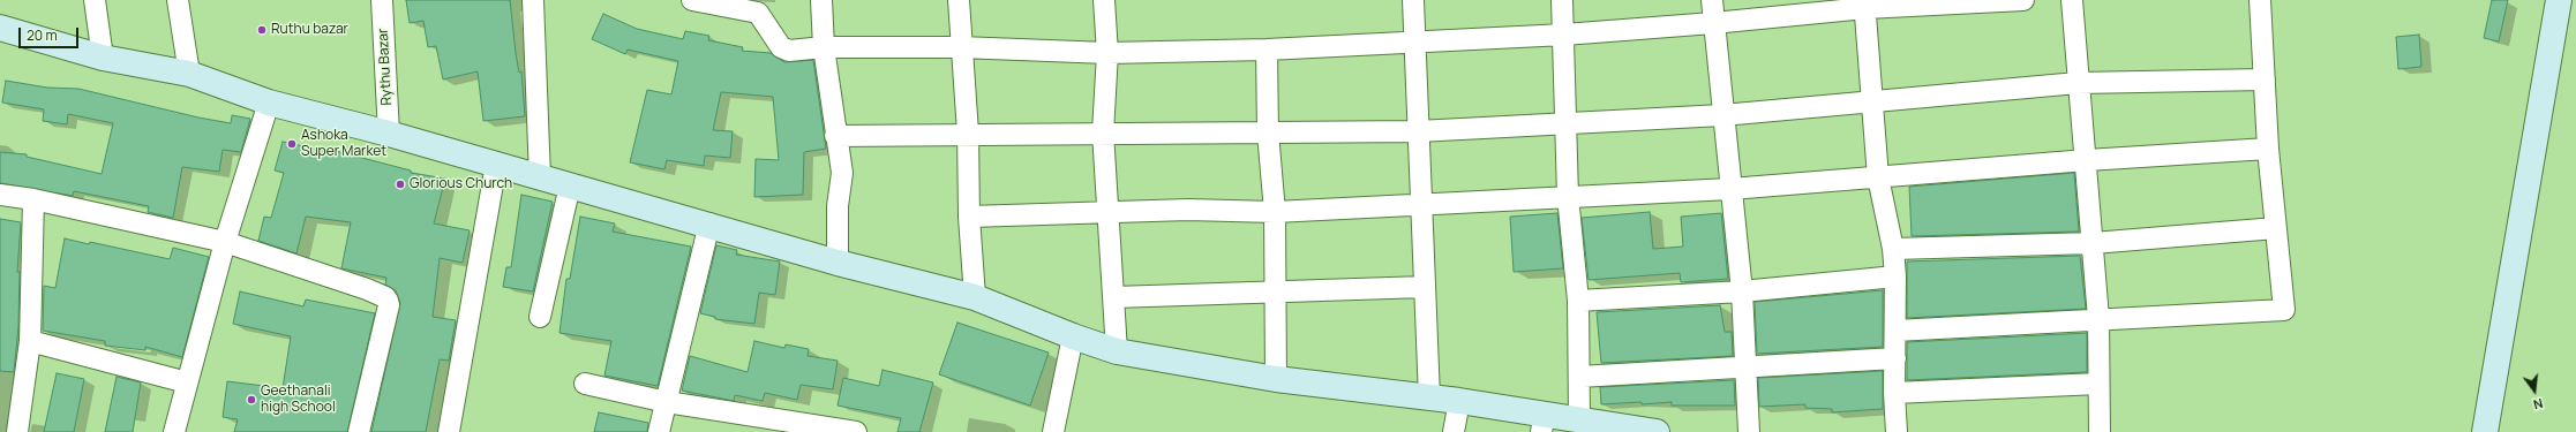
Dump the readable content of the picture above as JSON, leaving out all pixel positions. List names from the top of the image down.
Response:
{
  "streets": {
    "street": ["Rythu Bazar"]
  },
  "places": [
    "Ruthu bazar",
    "Ashoka Super Market",
    "Glorious Church",
    "Geethanali high School"
  ],
  "scale_bar": "20 m",
  "north": "bottom"
}
